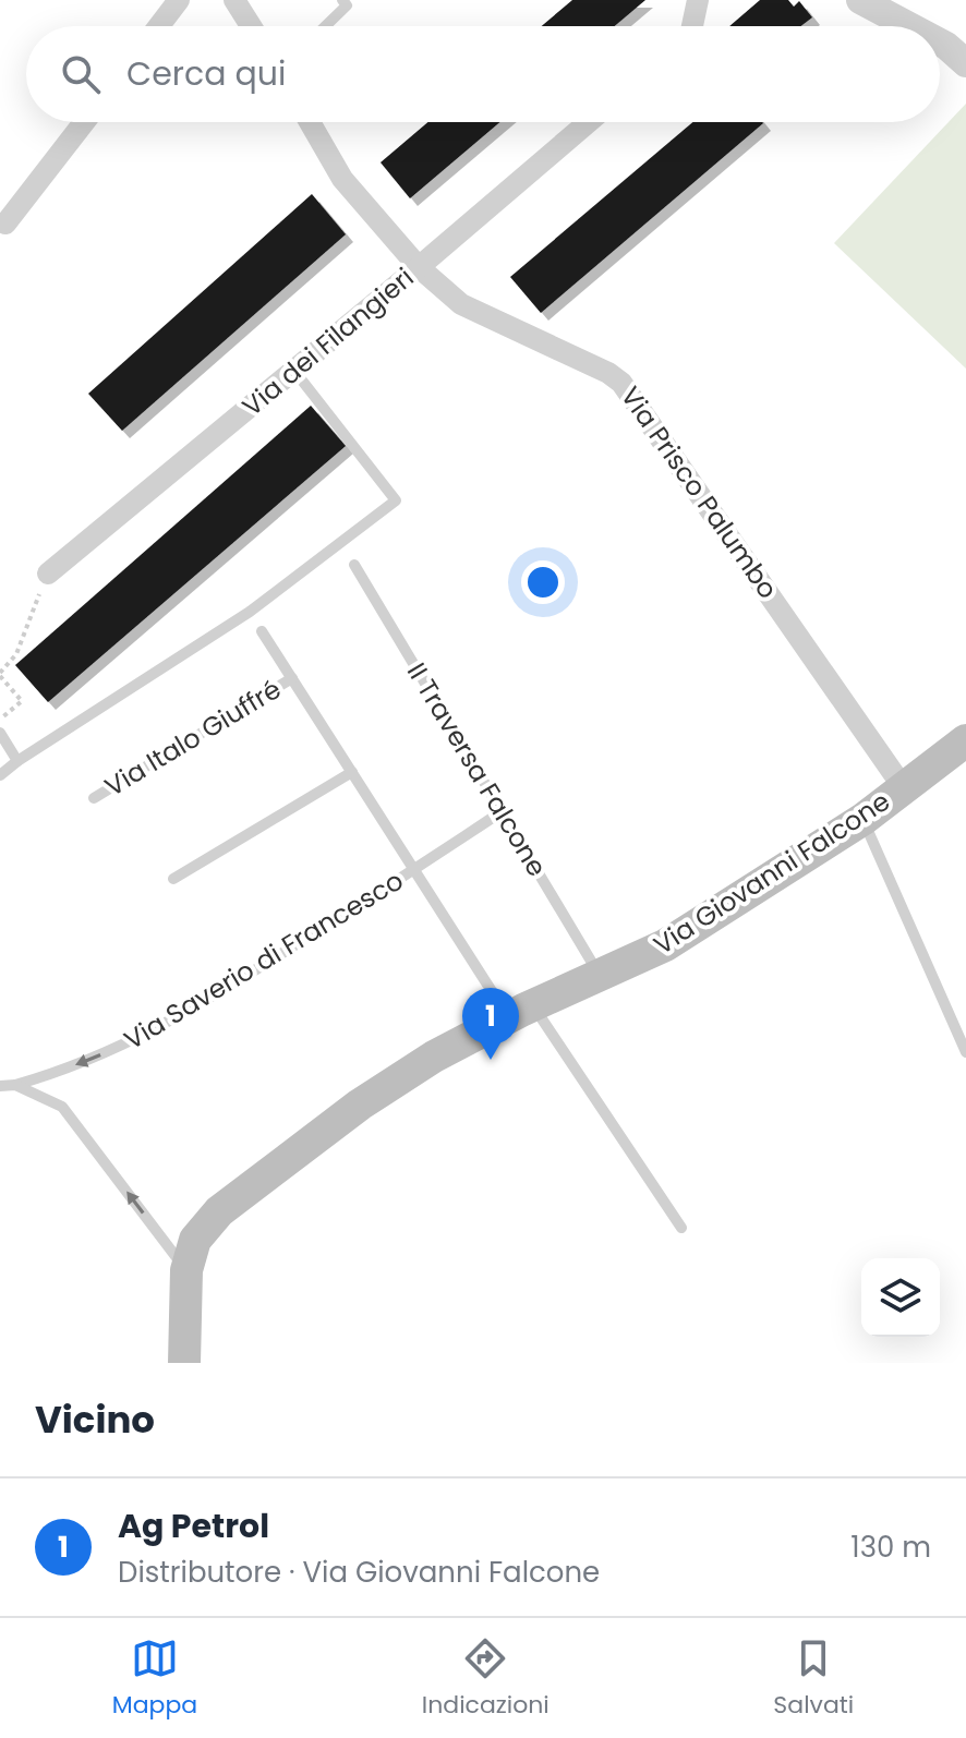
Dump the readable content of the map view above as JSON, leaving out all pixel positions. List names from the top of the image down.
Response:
{
  "streets": {
    "main road": ["Via Giovanni Falcone"],
    "street": ["Via dei Filangieri", "Via Prisco Palumbo"],
    "lane": ["Via Italo Giuffré", "II Traversa Falcone", "Via Saverio di Francesco"]
  },
  "crossings": [
    ["Via dei Filangieri", "Via Prisco Palumbo"],
    ["Via Prisco Palumbo", "Via Giovanni Falcone"],
    ["Via Italo Giuffré", "Via Giovanni Falcone"],
    ["Via Italo Giuffré", "Via Saverio di Francesco"],
    ["II Traversa Falcone", "Via Giovanni Falcone"],
    ["II Traversa Falcone", "Via Saverio di Francesco"]
  ],
  "one_way": ["Via Saverio di Francesco"],
  "page": {
    "search": "Cerca qui",
    "pins": "1",
    "heading": "Vicino",
    "list": [
      {
        "mark": "1",
        "name": "Ag Petrol",
        "note": "Distributore · Via Giovanni Falcone",
        "value": "130 m"
      }
    ],
    "nav": ["Mappa", "Indicazioni", "Salvati"]
  }
}
